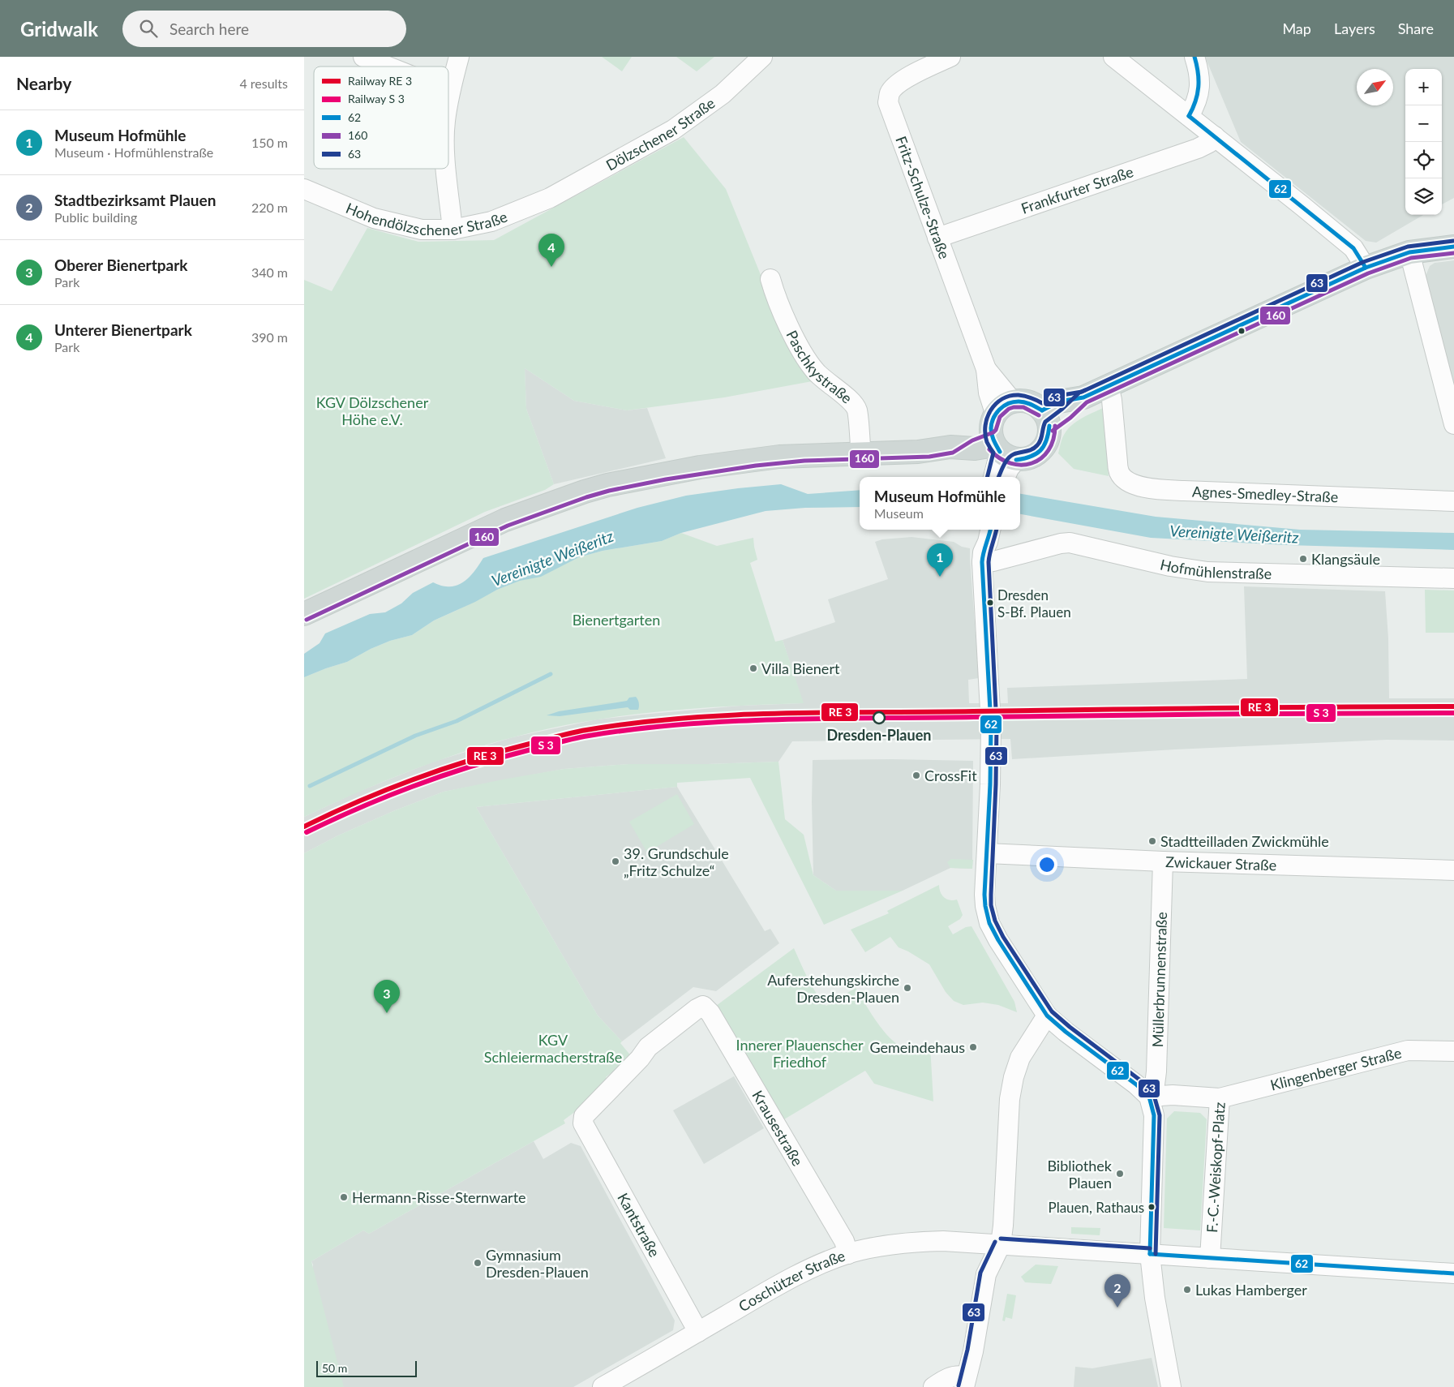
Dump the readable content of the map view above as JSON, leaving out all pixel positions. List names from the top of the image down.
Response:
{
  "streets": {
    "street": [
      "Dölzschener Straße",
      "Frankfurter Straße",
      "Fritz-Schulze-Straße",
      "Hohendölzschener Straße",
      "Paschkystraße",
      "Agnes-Smedley-Straße",
      "Hofmühlenstraße",
      "Zwickauer Straße",
      "Müllerbrunnenstraße",
      "Klingenberger Straße",
      "Krausestraße",
      "F.-C.-Weiskopf-Platz",
      "Kantstraße",
      "Coschützer Straße"
    ]
  },
  "crossings": [
    ["Dölzschener Straße", "Hohendölzschener Straße"],
    ["Frankfurter Straße", "Fritz-Schulze-Straße"],
    ["Zwickauer Straße", "Müllerbrunnenstraße"],
    ["Müllerbrunnenstraße", "F.-C.-Weiskopf-Platz"],
    ["Klingenberger Straße", "F.-C.-Weiskopf-Platz"],
    ["Krausestraße", "Kantstraße"],
    ["Krausestraße", "Coschützer Straße"],
    ["F.-C.-Weiskopf-Platz", "Coschützer Straße"],
    ["Kantstraße", "Coschützer Straße"]
  ],
  "water": ["Vereinigte Weißeritz"],
  "parks": [
    "KGV Dölzschener Höhe e.V.",
    "Bienertgarten",
    "KGV Schleiermacherstraße",
    "Innerer Plauenscher Friedhof"
  ],
  "places": [
    "Klangsäule",
    "Dresden S-Bf. Plauen",
    "Villa Bienert",
    "Dresden-Plauen",
    "CrossFit",
    "Stadtteilladen Zwickmühle",
    "39. Grundschule „Fritz Schulze“",
    "Auferstehungskirche Dresden-Plauen",
    "Gemeindehaus",
    "Bibliothek Plauen",
    "Hermann-Risse-Sternwarte",
    "Plauen, Rathaus",
    "Gymnasium Dresden-Plauen",
    "Lukas Hamberger"
  ],
  "lines": ["transit line 62", "transit line 63", "transit line 160"],
  "legend": [
    "Railway RE 3",
    "Railway S 3",
    "62",
    "160",
    "63"
  ],
  "scale_bar": "50 m",
  "north": "top right",
  "page": {
    "header": "Gridwalk",
    "search": "Search here",
    "nav": ["Map", "Layers", "Share"],
    "heading": ["Nearby", "4 results"],
    "map_buttons": ["+", "−"],
    "list": [
      {
        "mark": "1",
        "name": "Museum Hofmühle",
        "note": "Museum · Hofmühlenstraße",
        "value": "150 m"
      },
      {
        "mark": "2",
        "name": "Stadtbezirksamt Plauen",
        "note": "Public building",
        "value": "220 m"
      },
      {
        "mark": "3",
        "name": "Oberer Bienertpark",
        "note": "Park",
        "value": "340 m"
      },
      {
        "mark": "4",
        "name": "Unterer Bienertpark",
        "note": "Park",
        "value": "390 m"
      }
    ],
    "pins": [
      "4",
      "1",
      "3",
      "2"
    ],
    "popup": ["Museum Hofmühle", "Museum"],
    "scale": "50 m"
  }
}
